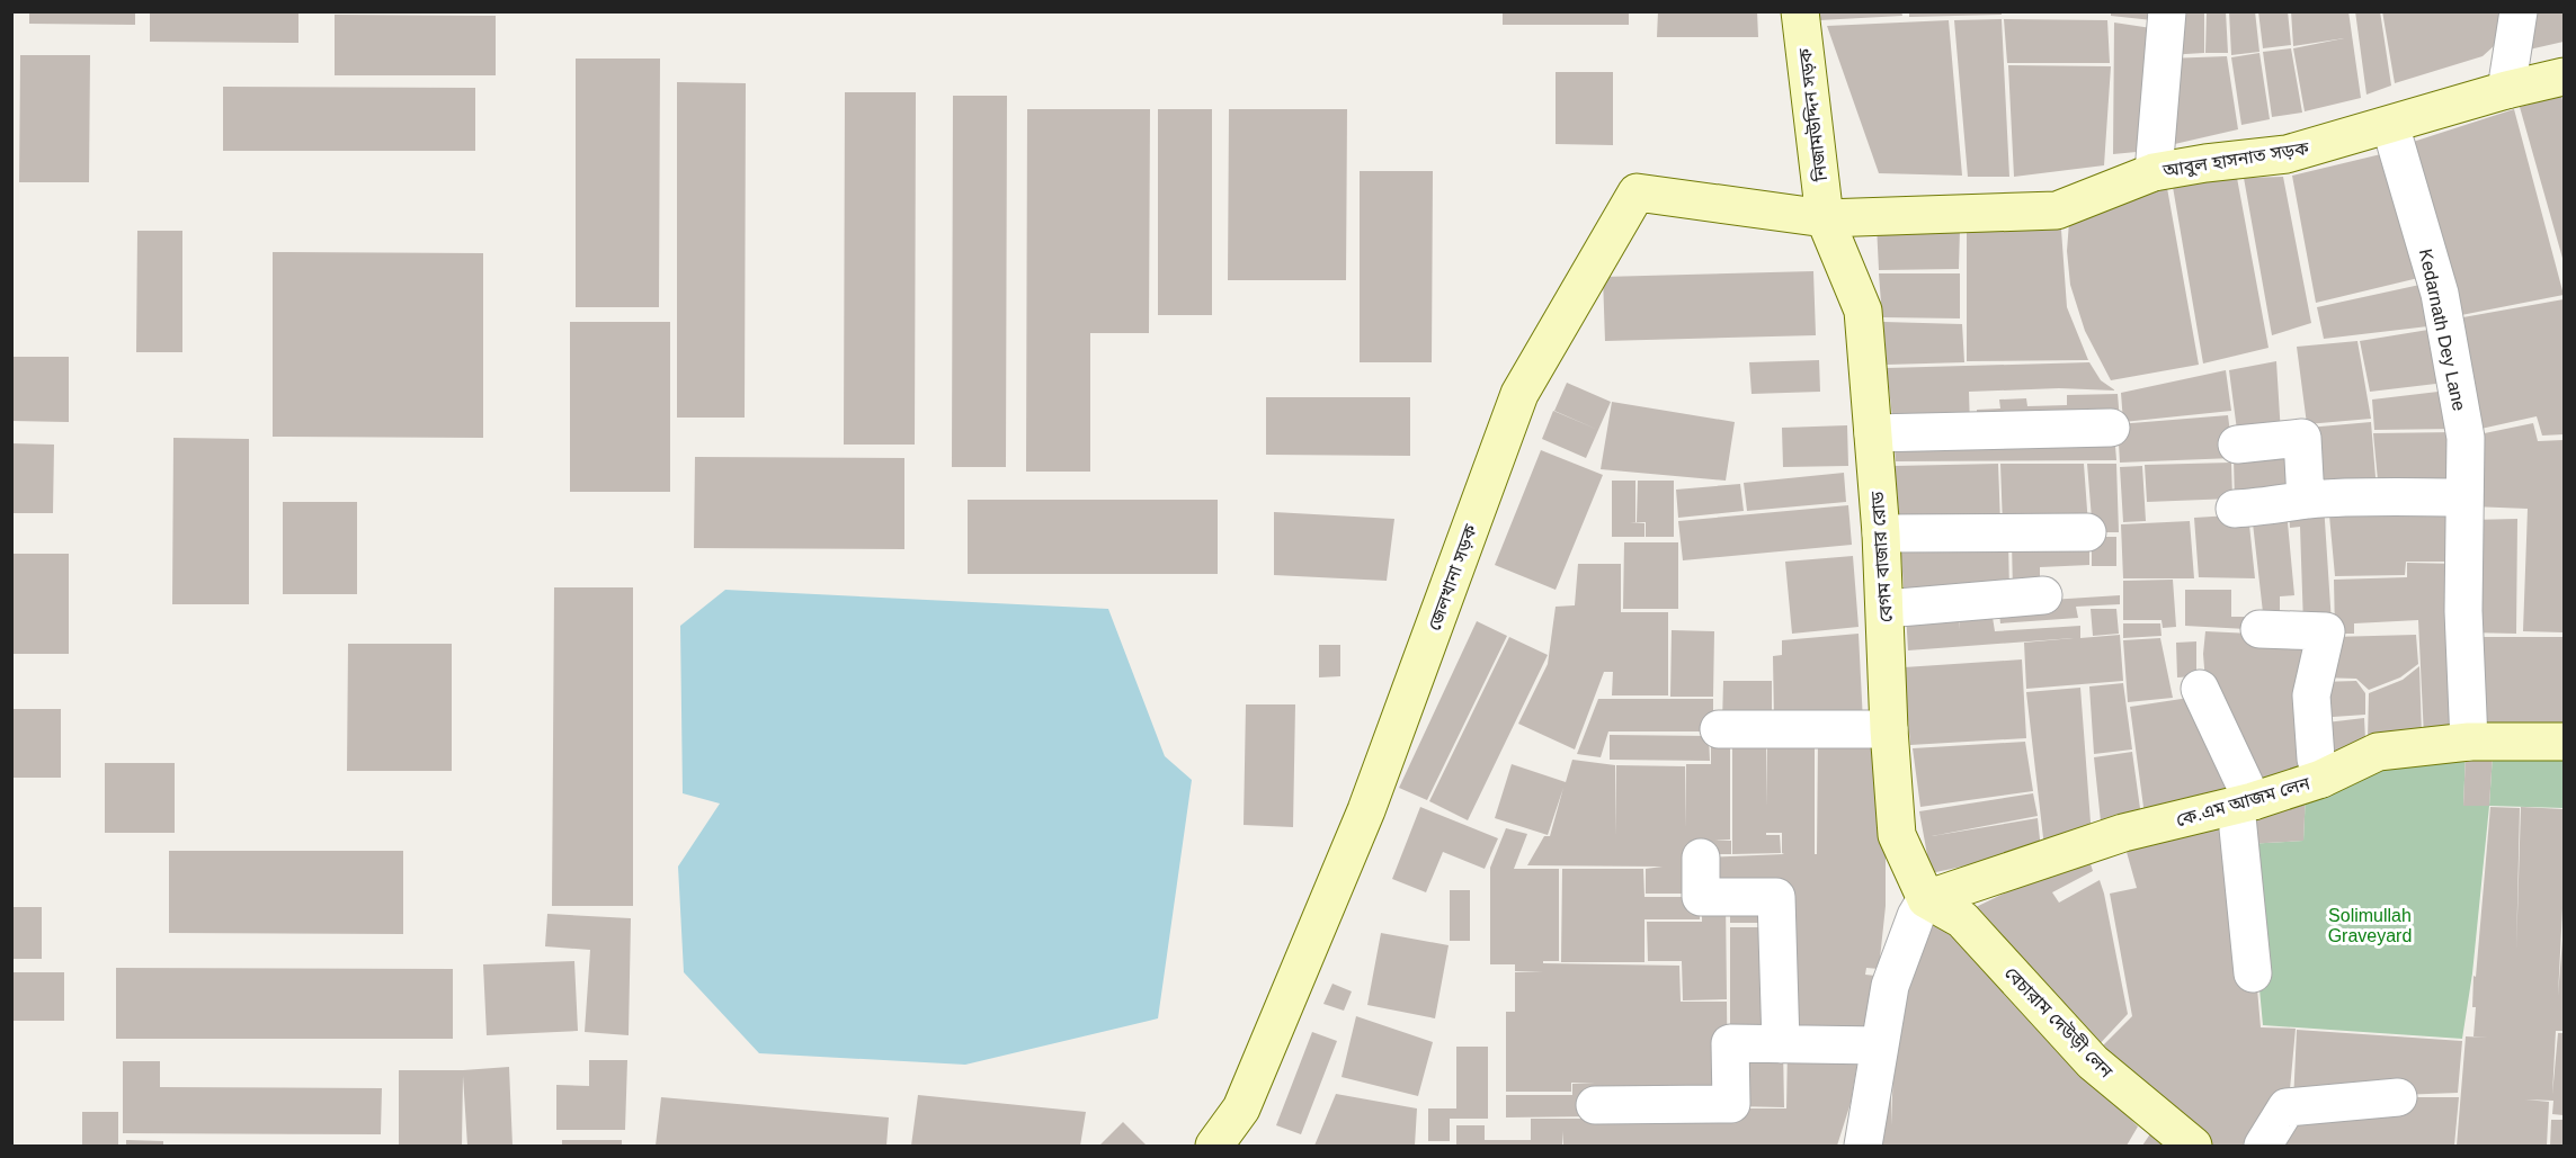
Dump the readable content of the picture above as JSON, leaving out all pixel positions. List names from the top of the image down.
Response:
{
  "streets": {
    "street": [
      "নিজামউদ্দিন সড়ক",
      "আবুল হাসনাত সড়ক",
      "Kedarnath Dey Lane",
      "বেগম বাজার রোড",
      "জেলখানা সড়ক",
      "কে.এম আজম লেন",
      "বেচারাম দেউড়ী লেন"
    ]
  },
  "crossings": [
    ["নিজামউদ্দিন সড়ক", "আবুল হাসনাত সড়ক"],
    ["নিজামউদ্দিন সড়ক", "বেগম বাজার রোড"],
    ["নিজামউদ্দিন সড়ক", "জেলখানা সড়ক"],
    ["আবুল হাসনাত সড়ক", "Kedarnath Dey Lane"],
    ["আবুল হাসনাত সড়ক", "বেগম বাজার রোড"],
    ["আবুল হাসনাত সড়ক", "জেলখানা সড়ক"],
    ["Kedarnath Dey Lane", "কে.এম আজম লেন"],
    ["বেগম বাজার রোড", "জেলখানা সড়ক"],
    ["বেগম বাজার রোড", "কে.এম আজম লেন"],
    ["বেগম বাজার রোড", "বেচারাম দেউড়ী লেন"],
    ["কে.এম আজম লেন", "বেচারাম দেউড়ী লেন"]
  ],
  "parks": ["Solimullah Graveyard"]
}
